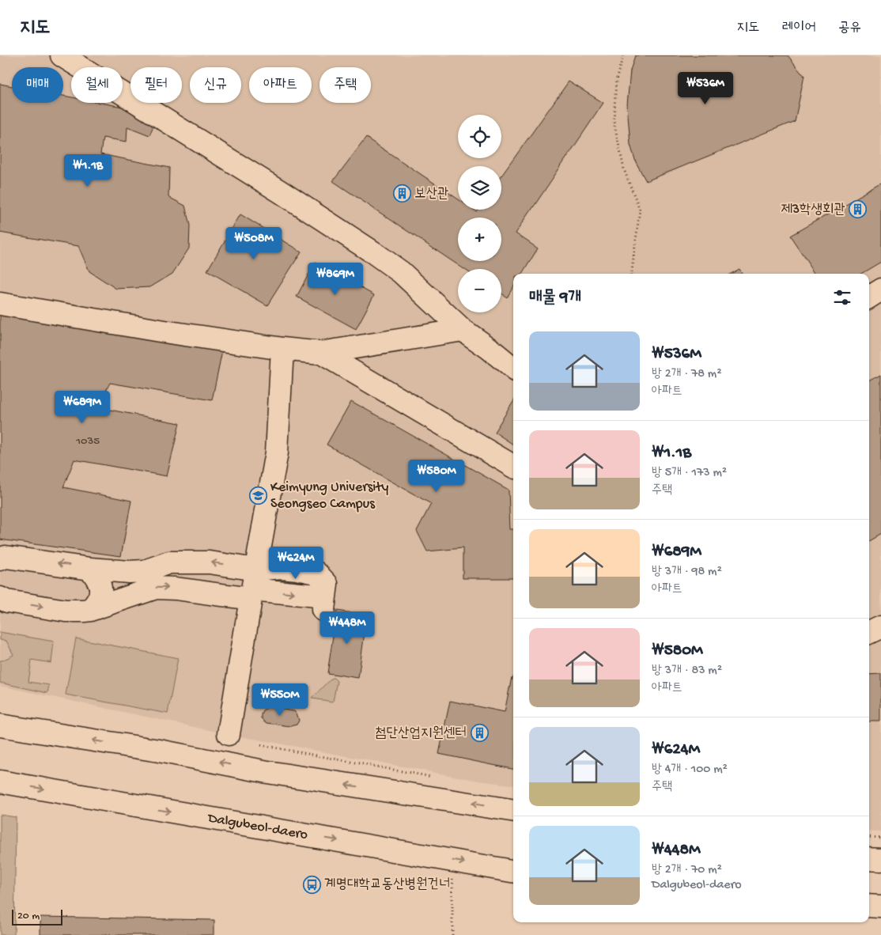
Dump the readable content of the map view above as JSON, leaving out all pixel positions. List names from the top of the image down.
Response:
{
  "streets": {
    "main road": ["Dalgubeol-daero"]
  },
  "places": {
    "building": ["보산관", "제3학생회관", "첨단산업지원센터"],
    "school or university": ["Keimyung University Seongseo Campus"],
    "bus stop": ["계명대학교동산병원건너"]
  },
  "house_numbers": ["1035"],
  "scale_bar": "20 m",
  "page": {
    "header": "지도",
    "nav": ["지도", "레이어", "공유"],
    "chip": [
      "매매",
      "월세",
      "필터",
      "신규",
      "아파트",
      "주택"
    ],
    "price": [
      "₩536M",
      "₩1.1B",
      "₩508M",
      "₩869M",
      "₩689M",
      "₩580M",
      "₩624M",
      "₩448M",
      "₩550M"
    ],
    "map_buttons": ["+", "−"],
    "heading": "매물 9개",
    "list": [
      {
        "name": "₩536M",
        "note": "방 2개 · 78 m² · 아파트"
      },
      {
        "name": "₩1.1B",
        "note": "방 5개 · 173 m² · 주택"
      },
      {
        "name": "₩689M",
        "note": "방 3개 · 98 m² · 아파트"
      },
      {
        "name": "₩580M",
        "note": "방 3개 · 83 m² · 아파트"
      },
      {
        "name": "₩624M",
        "note": "방 4개 · 100 m² · 주택"
      },
      {
        "name": "₩448M",
        "note": "방 2개 · 70 m² · Dalgubeol-daero"
      }
    ],
    "scale": "20 m"
  }
}
